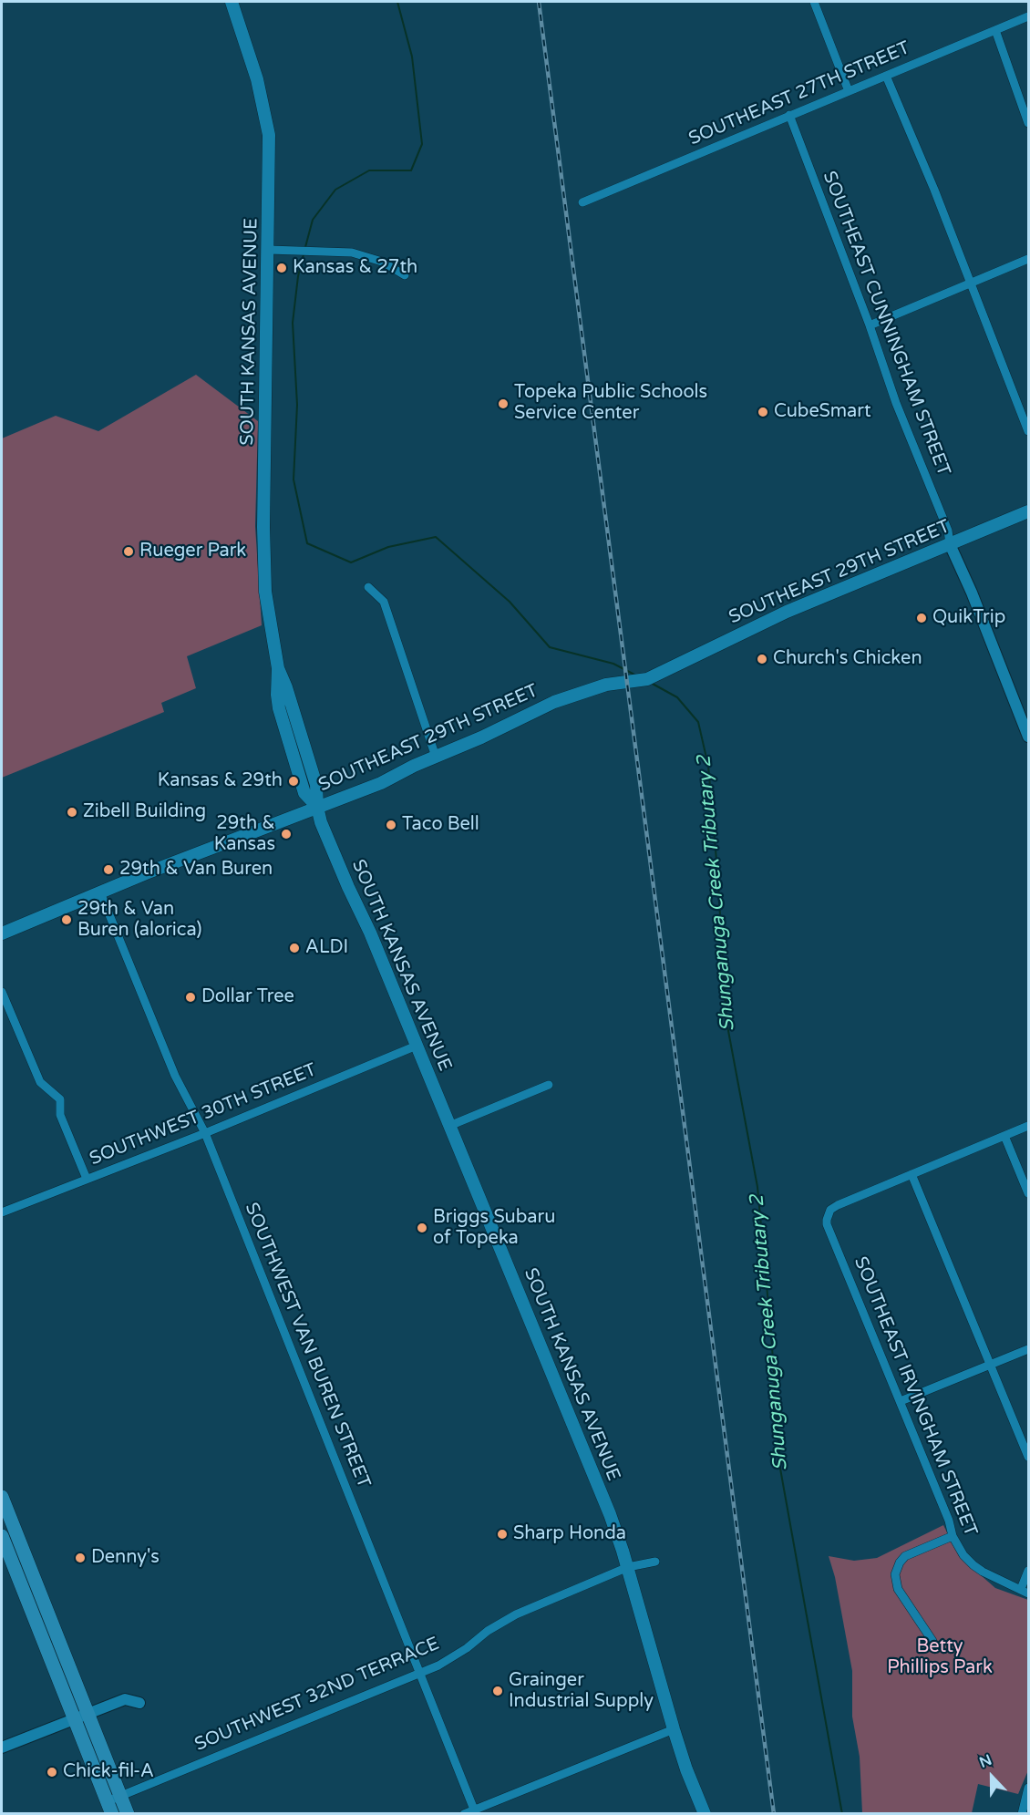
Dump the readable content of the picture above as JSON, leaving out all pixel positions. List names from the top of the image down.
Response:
{
  "streets": {
    "main road": ["SOUTH KANSAS AVENUE", "SOUTHEAST 29TH STREET"],
    "street": [
      "SOUTHEAST 27TH STREET",
      "SOUTHEAST CUNNINGHAM STREET",
      "SOUTHWEST 30TH STREET",
      "SOUTHWEST VAN BUREN STREET",
      "SOUTHEAST IRVINGHAM STREET",
      "SOUTHWEST 32ND TERRACE"
    ]
  },
  "crossings": [
    ["SOUTHEAST 27TH STREET", "SOUTHEAST CUNNINGHAM STREET"],
    ["SOUTHEAST CUNNINGHAM STREET", "SOUTHEAST 29TH STREET"],
    ["SOUTH KANSAS AVENUE", "SOUTHEAST 29TH STREET"],
    ["SOUTH KANSAS AVENUE", "SOUTHWEST 30TH STREET"],
    ["SOUTH KANSAS AVENUE", "SOUTHWEST 32ND TERRACE"],
    ["SOUTHEAST 29TH STREET", "SOUTHWEST VAN BUREN STREET"],
    ["SOUTHWEST 30TH STREET", "SOUTHWEST VAN BUREN STREET"],
    ["SOUTHWEST VAN BUREN STREET", "SOUTHWEST 32ND TERRACE"]
  ],
  "water": ["Shunganuga Creek Tributary 2"],
  "parks": ["Betty Phillips Park"],
  "places": [
    "Kansas & 27th",
    "Topeka Public Schools Service Center",
    "CubeSmart",
    "Rueger Park",
    "QuikTrip",
    "Church's Chicken",
    "Kansas & 29th",
    "Zibell Building",
    "Taco Bell",
    "29th & Kansas",
    "29th & Van Buren",
    "29th & Van Buren (alorica)",
    "ALDI",
    "Dollar Tree",
    "Briggs Subaru of Topeka",
    "Sharp Honda",
    "Denny's",
    "Grainger Industrial Supply",
    "Chick-fil-A"
  ],
  "north": "top"
}
